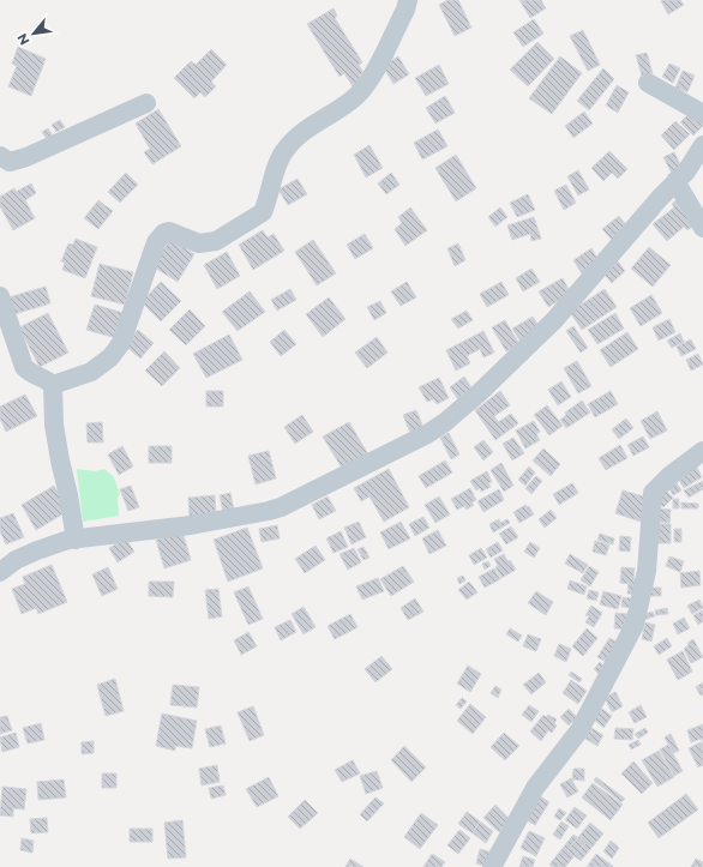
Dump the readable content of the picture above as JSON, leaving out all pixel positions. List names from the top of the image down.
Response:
{
  "north": "bottom left"
}
